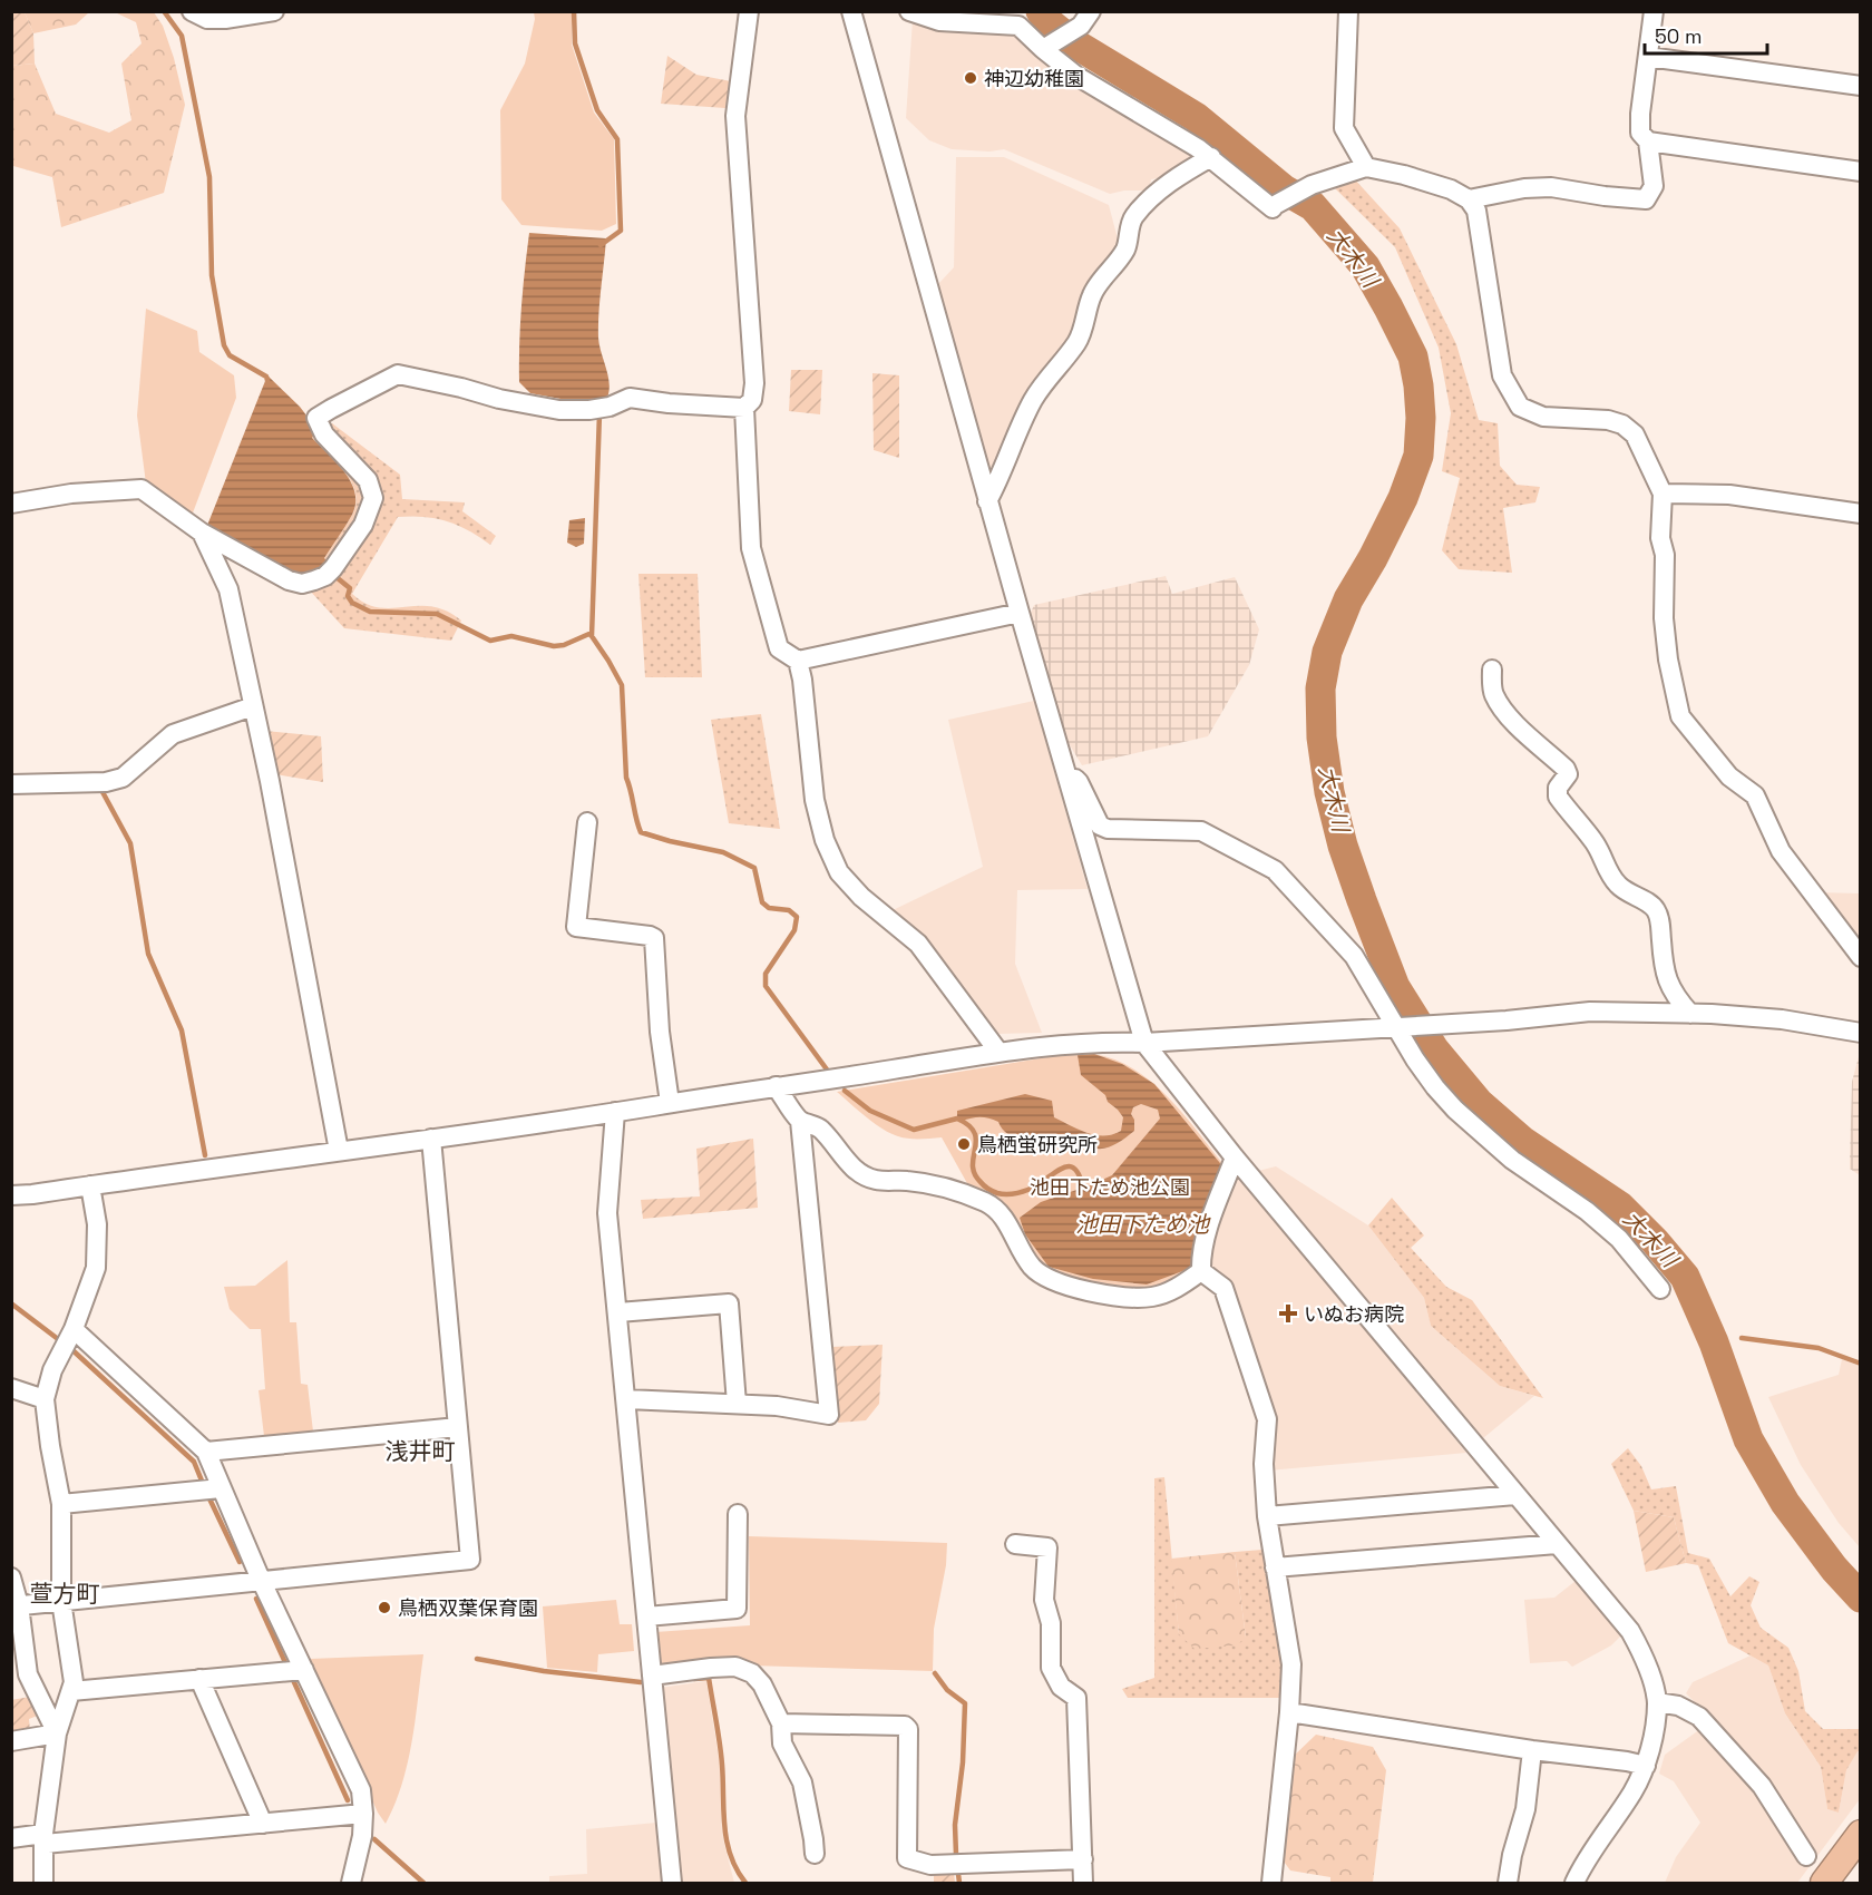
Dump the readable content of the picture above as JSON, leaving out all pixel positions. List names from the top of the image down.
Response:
{
  "districts": ["浅井町", "萱方町"],
  "water": ["大木川", "池田下ため池"],
  "parks": ["池田下ため池公園"],
  "places": {
    "other": ["神辺幼稚園", "鳥栖蛍研究所", "鳥栖双葉保育園"],
    "health": ["いぬお病院"]
  },
  "scale_bar": "50 m"
}
